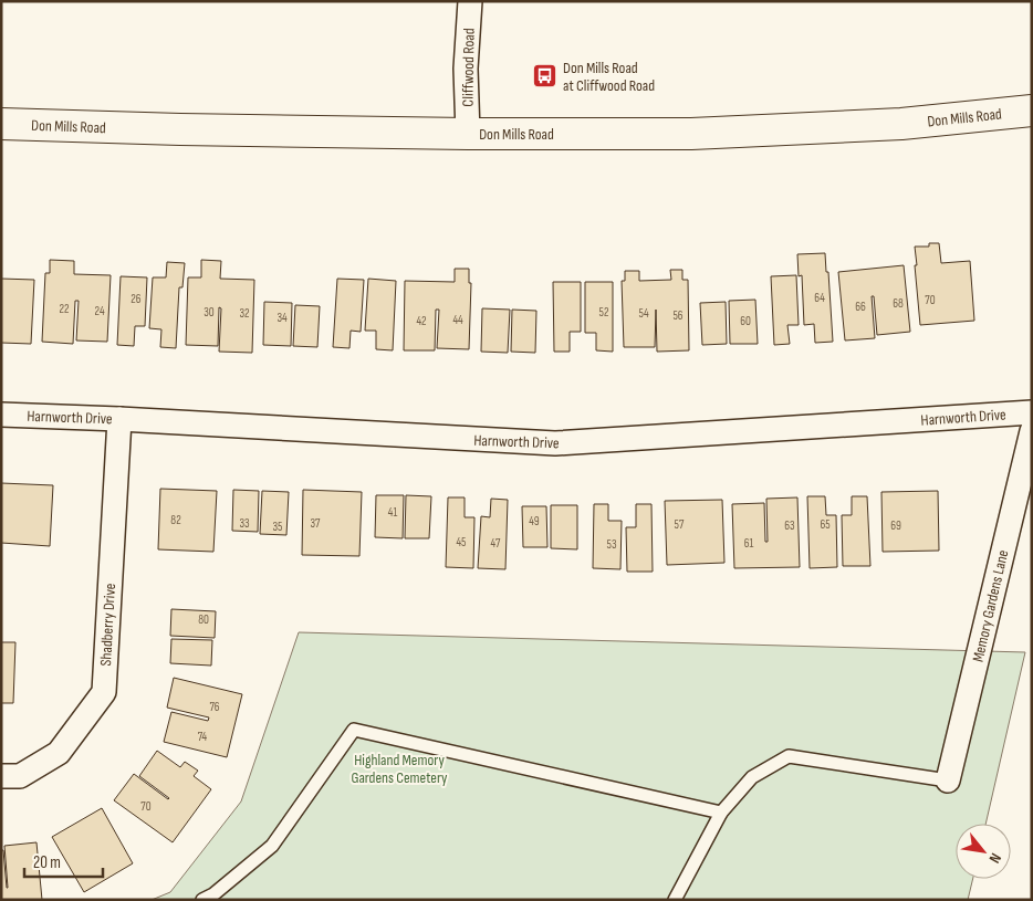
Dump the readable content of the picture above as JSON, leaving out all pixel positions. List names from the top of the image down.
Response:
{
  "streets": {
    "main road": ["Don Mills Road"],
    "street": [
      "Cliffwood Road",
      "Harnworth Drive",
      "Memory Gardens Lane",
      "Shadberry Drive"
    ]
  },
  "crossings": [
    ["Cliffwood Road", "Don Mills Road"],
    ["Harnworth Drive", "Shadberry Drive"]
  ],
  "parks": ["Highland Memory Gardens Cemetery"],
  "places": {
    "bus stop": ["Don Mills Road at Cliffwood Road"]
  },
  "house_numbers": [
    "64",
    "26",
    "70",
    "68",
    "66",
    "22",
    "24",
    "30",
    "52",
    "32",
    "54",
    "56",
    "34",
    "44",
    "42",
    "60",
    "41",
    "82",
    "49",
    "33",
    "37",
    "57",
    "65",
    "63",
    "69",
    "35",
    "45",
    "47",
    "61",
    "53",
    "80",
    "76",
    "74",
    "70"
  ],
  "scale_bar": "20 m",
  "north": "bottom right"
}
